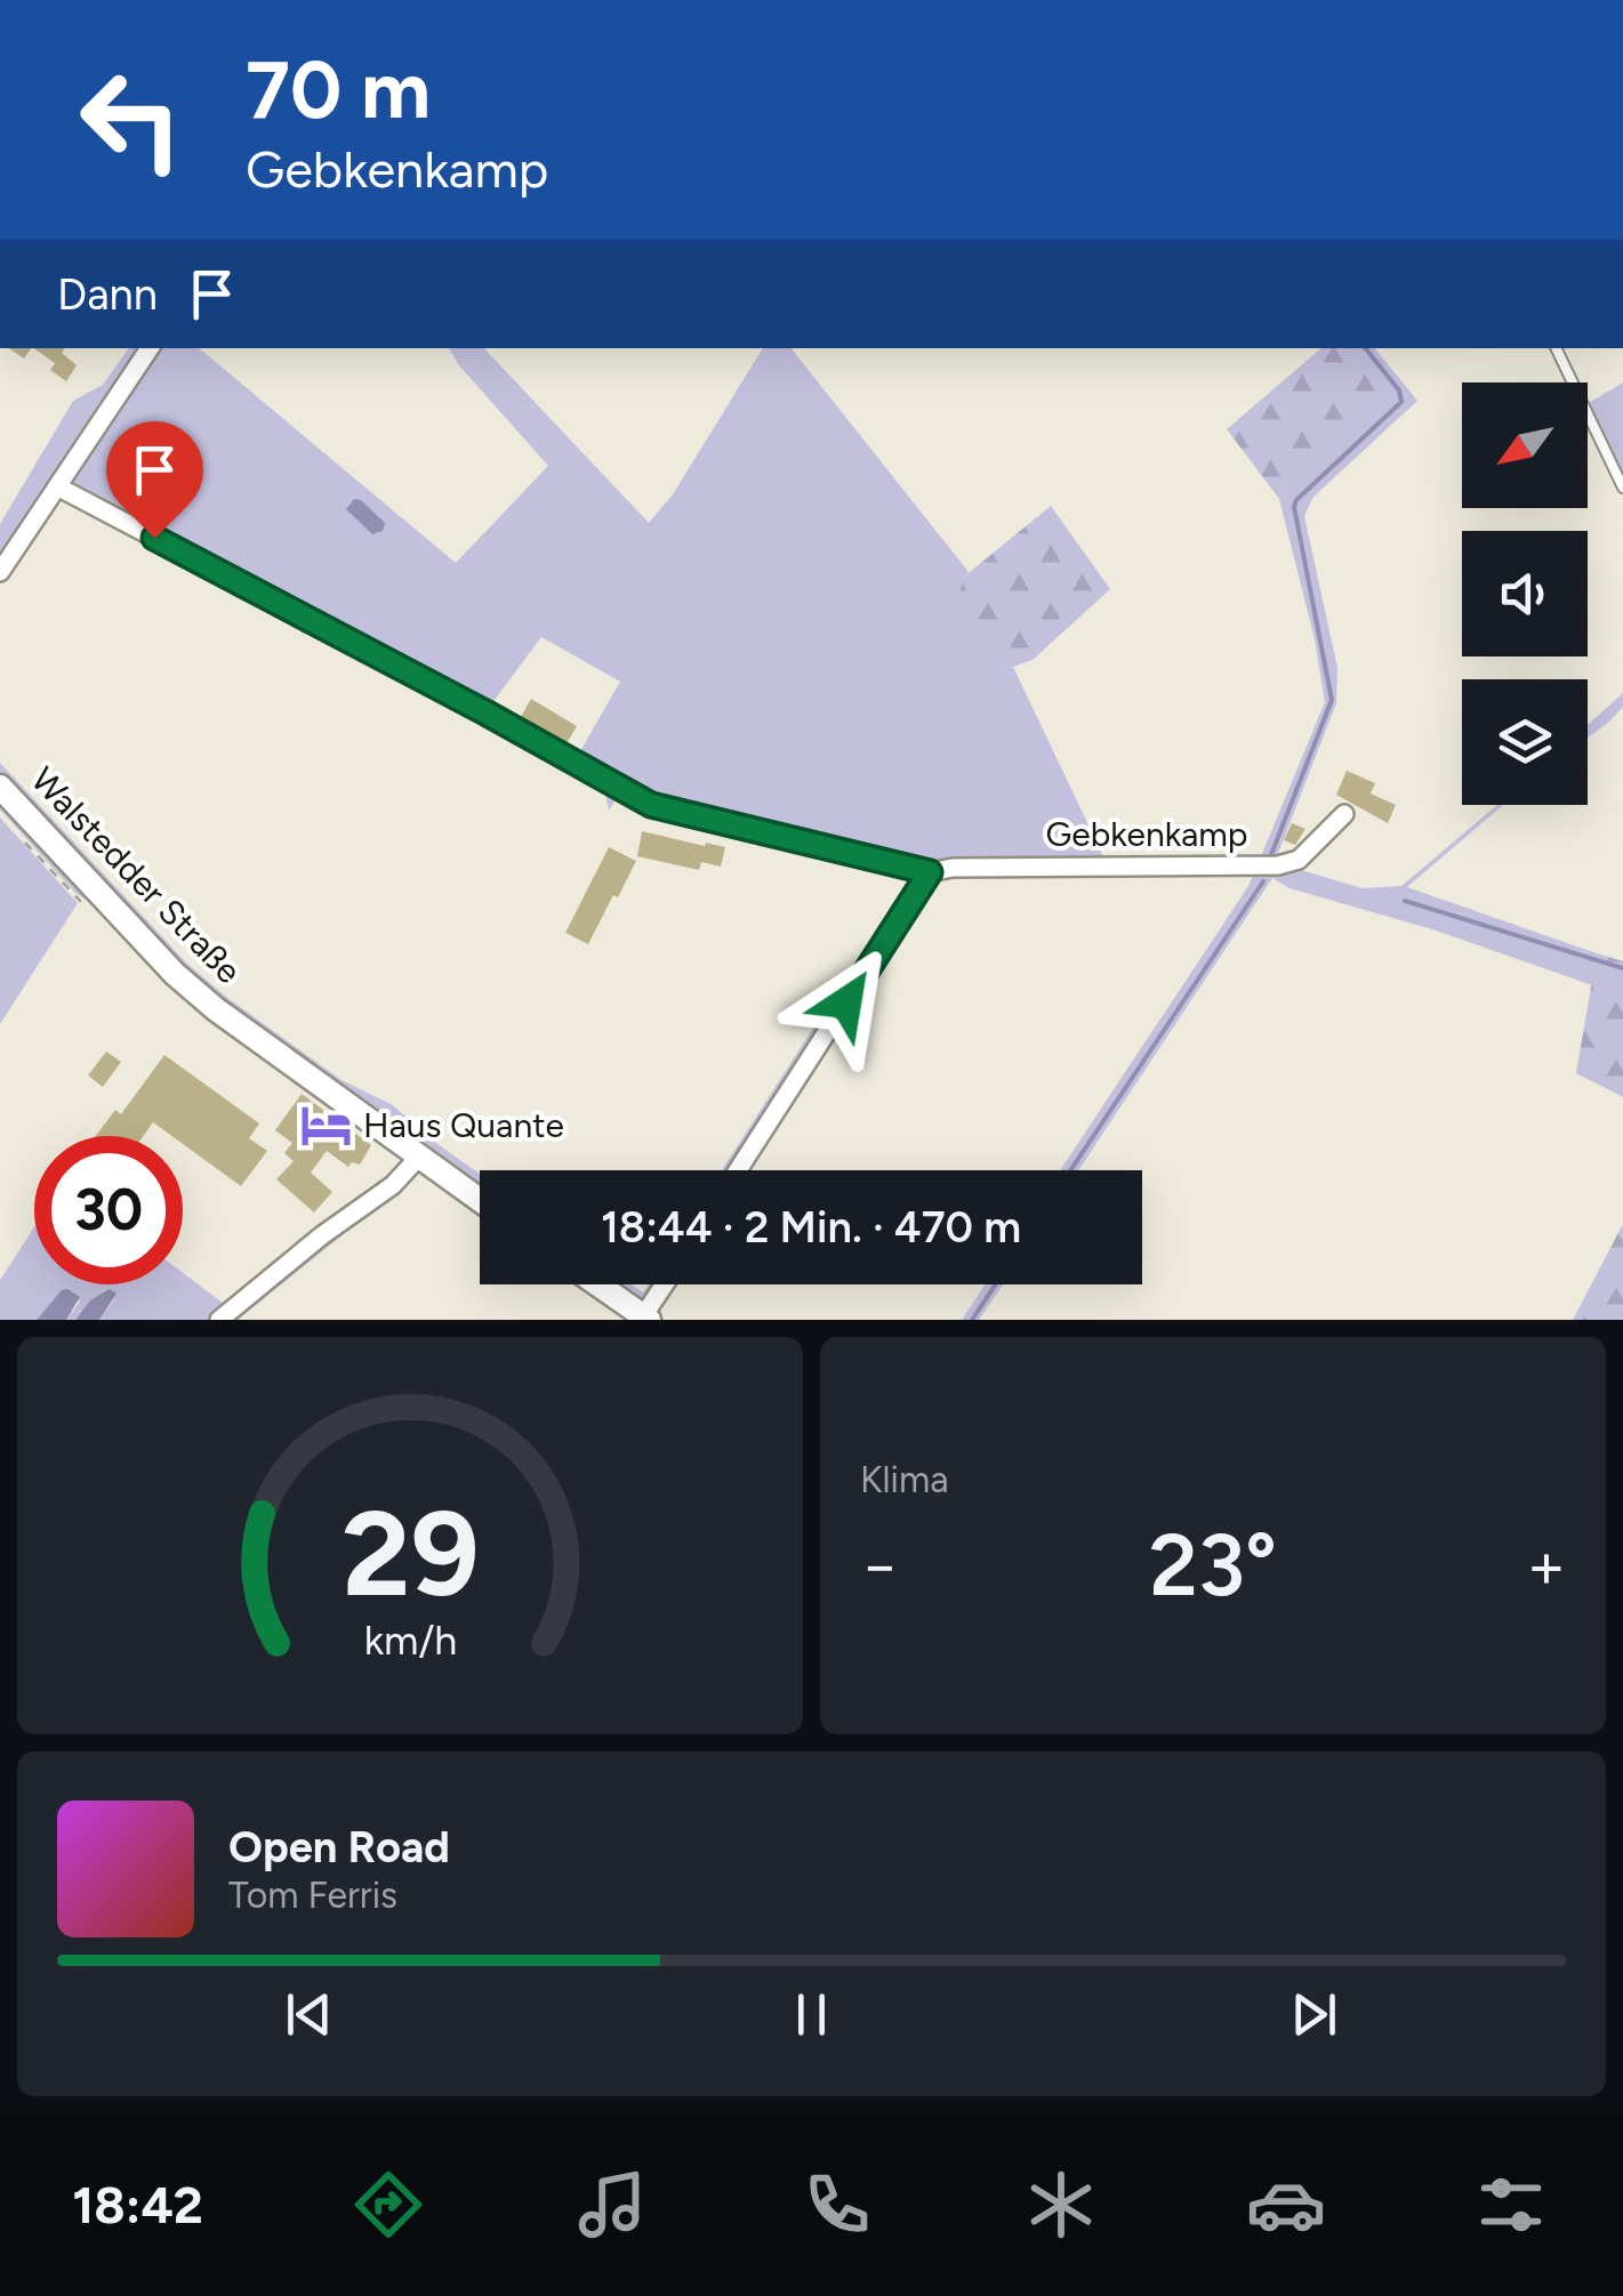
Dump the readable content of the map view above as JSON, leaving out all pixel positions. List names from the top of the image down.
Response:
{
  "streets": {
    "main road": ["Walstedder Straße"],
    "street": ["Gebkenkamp"]
  },
  "places": {
    "hotel": ["Haus Quante"]
  },
  "north": "bottom left",
  "page": {
    "turn": ["70 m", "Gebkenkamp"],
    "then": "Dann",
    "limit": "30",
    "trip": "18:44 · 2 Min. · 470 m",
    "tile": "Klima",
    "heat": ["−", "23°", "+"],
    "song": ["Open Road", "Tom Ferris"],
    "tabs": "18:42",
    "gauge": ["29", "km/h"]
  }
}
